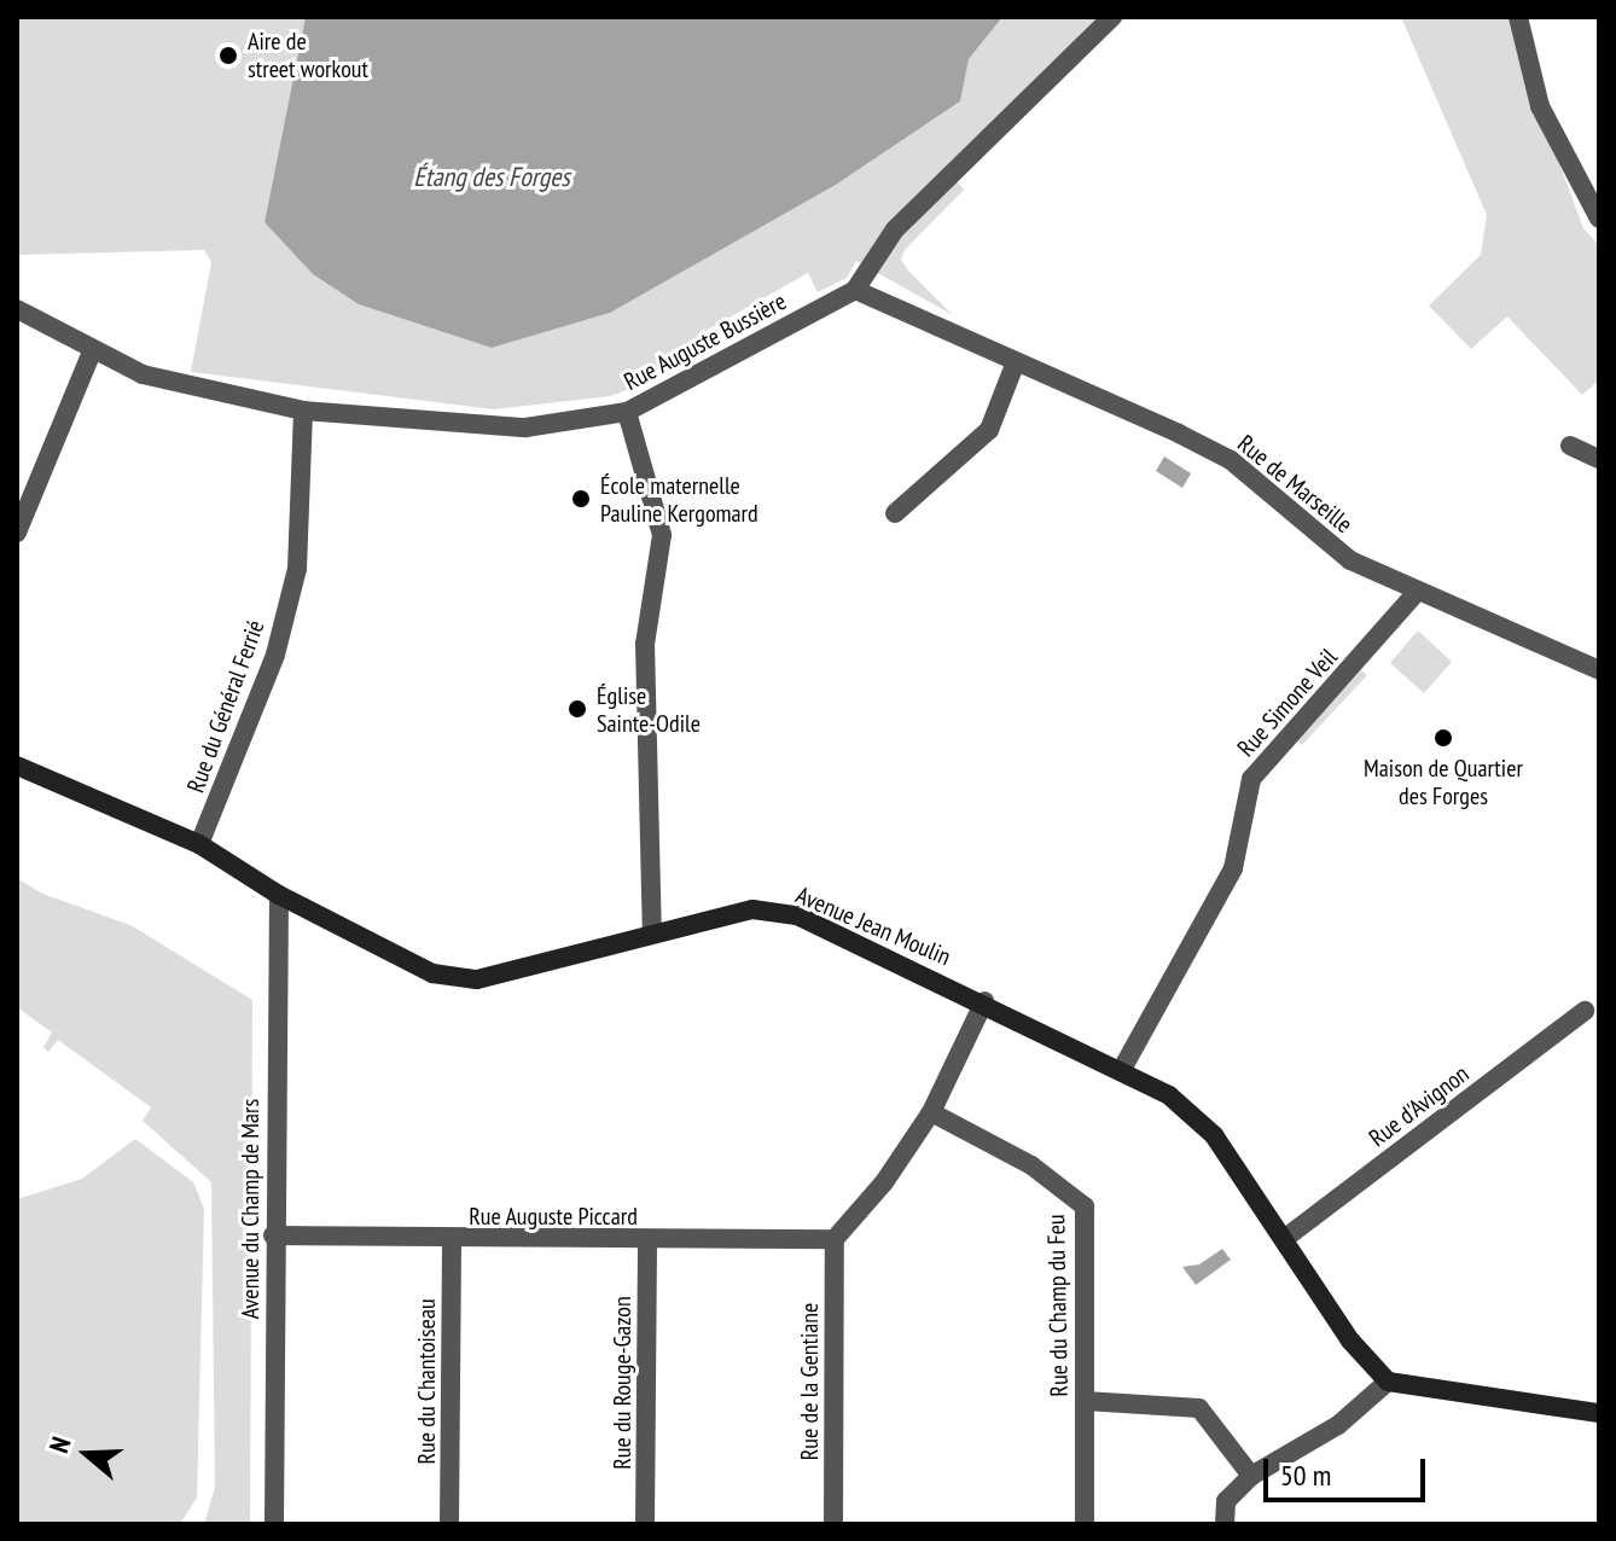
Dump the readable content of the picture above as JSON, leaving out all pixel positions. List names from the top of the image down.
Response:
{
  "streets": {
    "main road": ["Avenue Jean Moulin"],
    "street": [
      "Rue Auguste Bussière",
      "Rue de Marseille",
      "Rue Simone Veil",
      "Rue du Général Ferrié",
      "Rue d'Avignon",
      "Avenue du Champ de Mars",
      "Rue Auguste Piccard",
      "Rue du Champ du Feu",
      "Rue du Chantoiseau",
      "Rue de la Gentiane",
      "Rue du Rouge-Gazon"
    ]
  },
  "crossings": [
    ["Rue Auguste Bussière", "Rue de Marseille"],
    ["Rue Auguste Bussière", "Rue du Général Ferrié"],
    ["Rue de Marseille", "Rue Simone Veil"],
    ["Rue Simone Veil", "Avenue Jean Moulin"],
    ["Rue du Général Ferrié", "Avenue Jean Moulin"],
    ["Avenue Jean Moulin", "Rue d'Avignon"],
    ["Avenue Jean Moulin", "Avenue du Champ de Mars"],
    ["Avenue du Champ de Mars", "Rue Auguste Piccard"],
    ["Rue Auguste Piccard", "Rue du Chantoiseau"],
    ["Rue Auguste Piccard", "Rue de la Gentiane"],
    ["Rue Auguste Piccard", "Rue du Rouge-Gazon"]
  ],
  "water": ["Étang des Forges"],
  "places": [
    "Aire de street workout",
    "École maternelle Pauline Kergomard",
    "Église Sainte-Odile",
    "Maison de Quartier des Forges"
  ],
  "scale_bar": "50 m",
  "north": "left"
}
